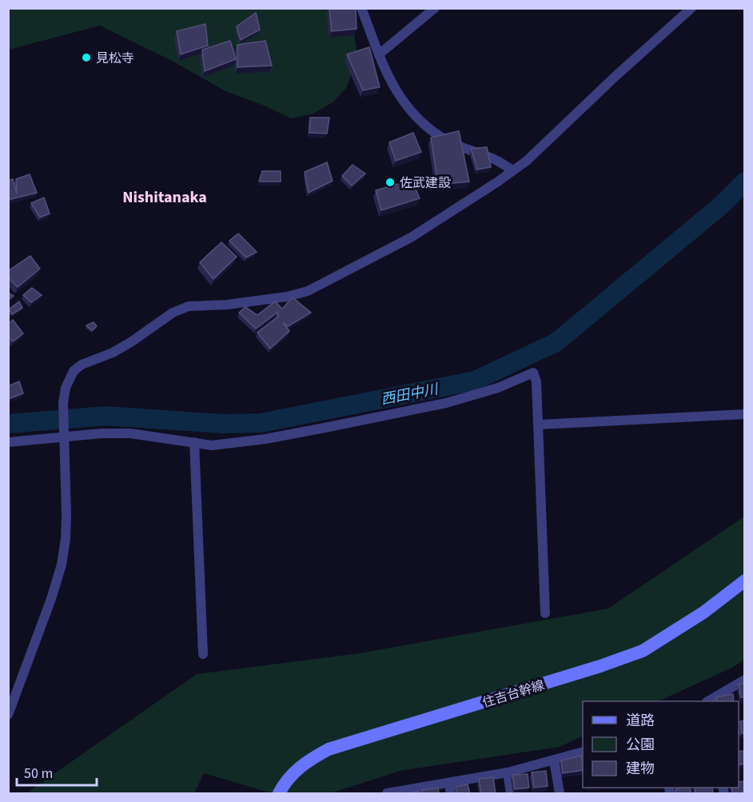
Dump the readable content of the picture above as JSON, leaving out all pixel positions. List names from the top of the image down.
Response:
{
  "streets": {
    "street": ["住吉台幹線"]
  },
  "districts": ["Nishitanaka"],
  "water": ["西田中川"],
  "places": ["見松寺", "佐武建設"],
  "legend": ["道路", "公園", "建物"],
  "scale_bar": "50 m"
}
